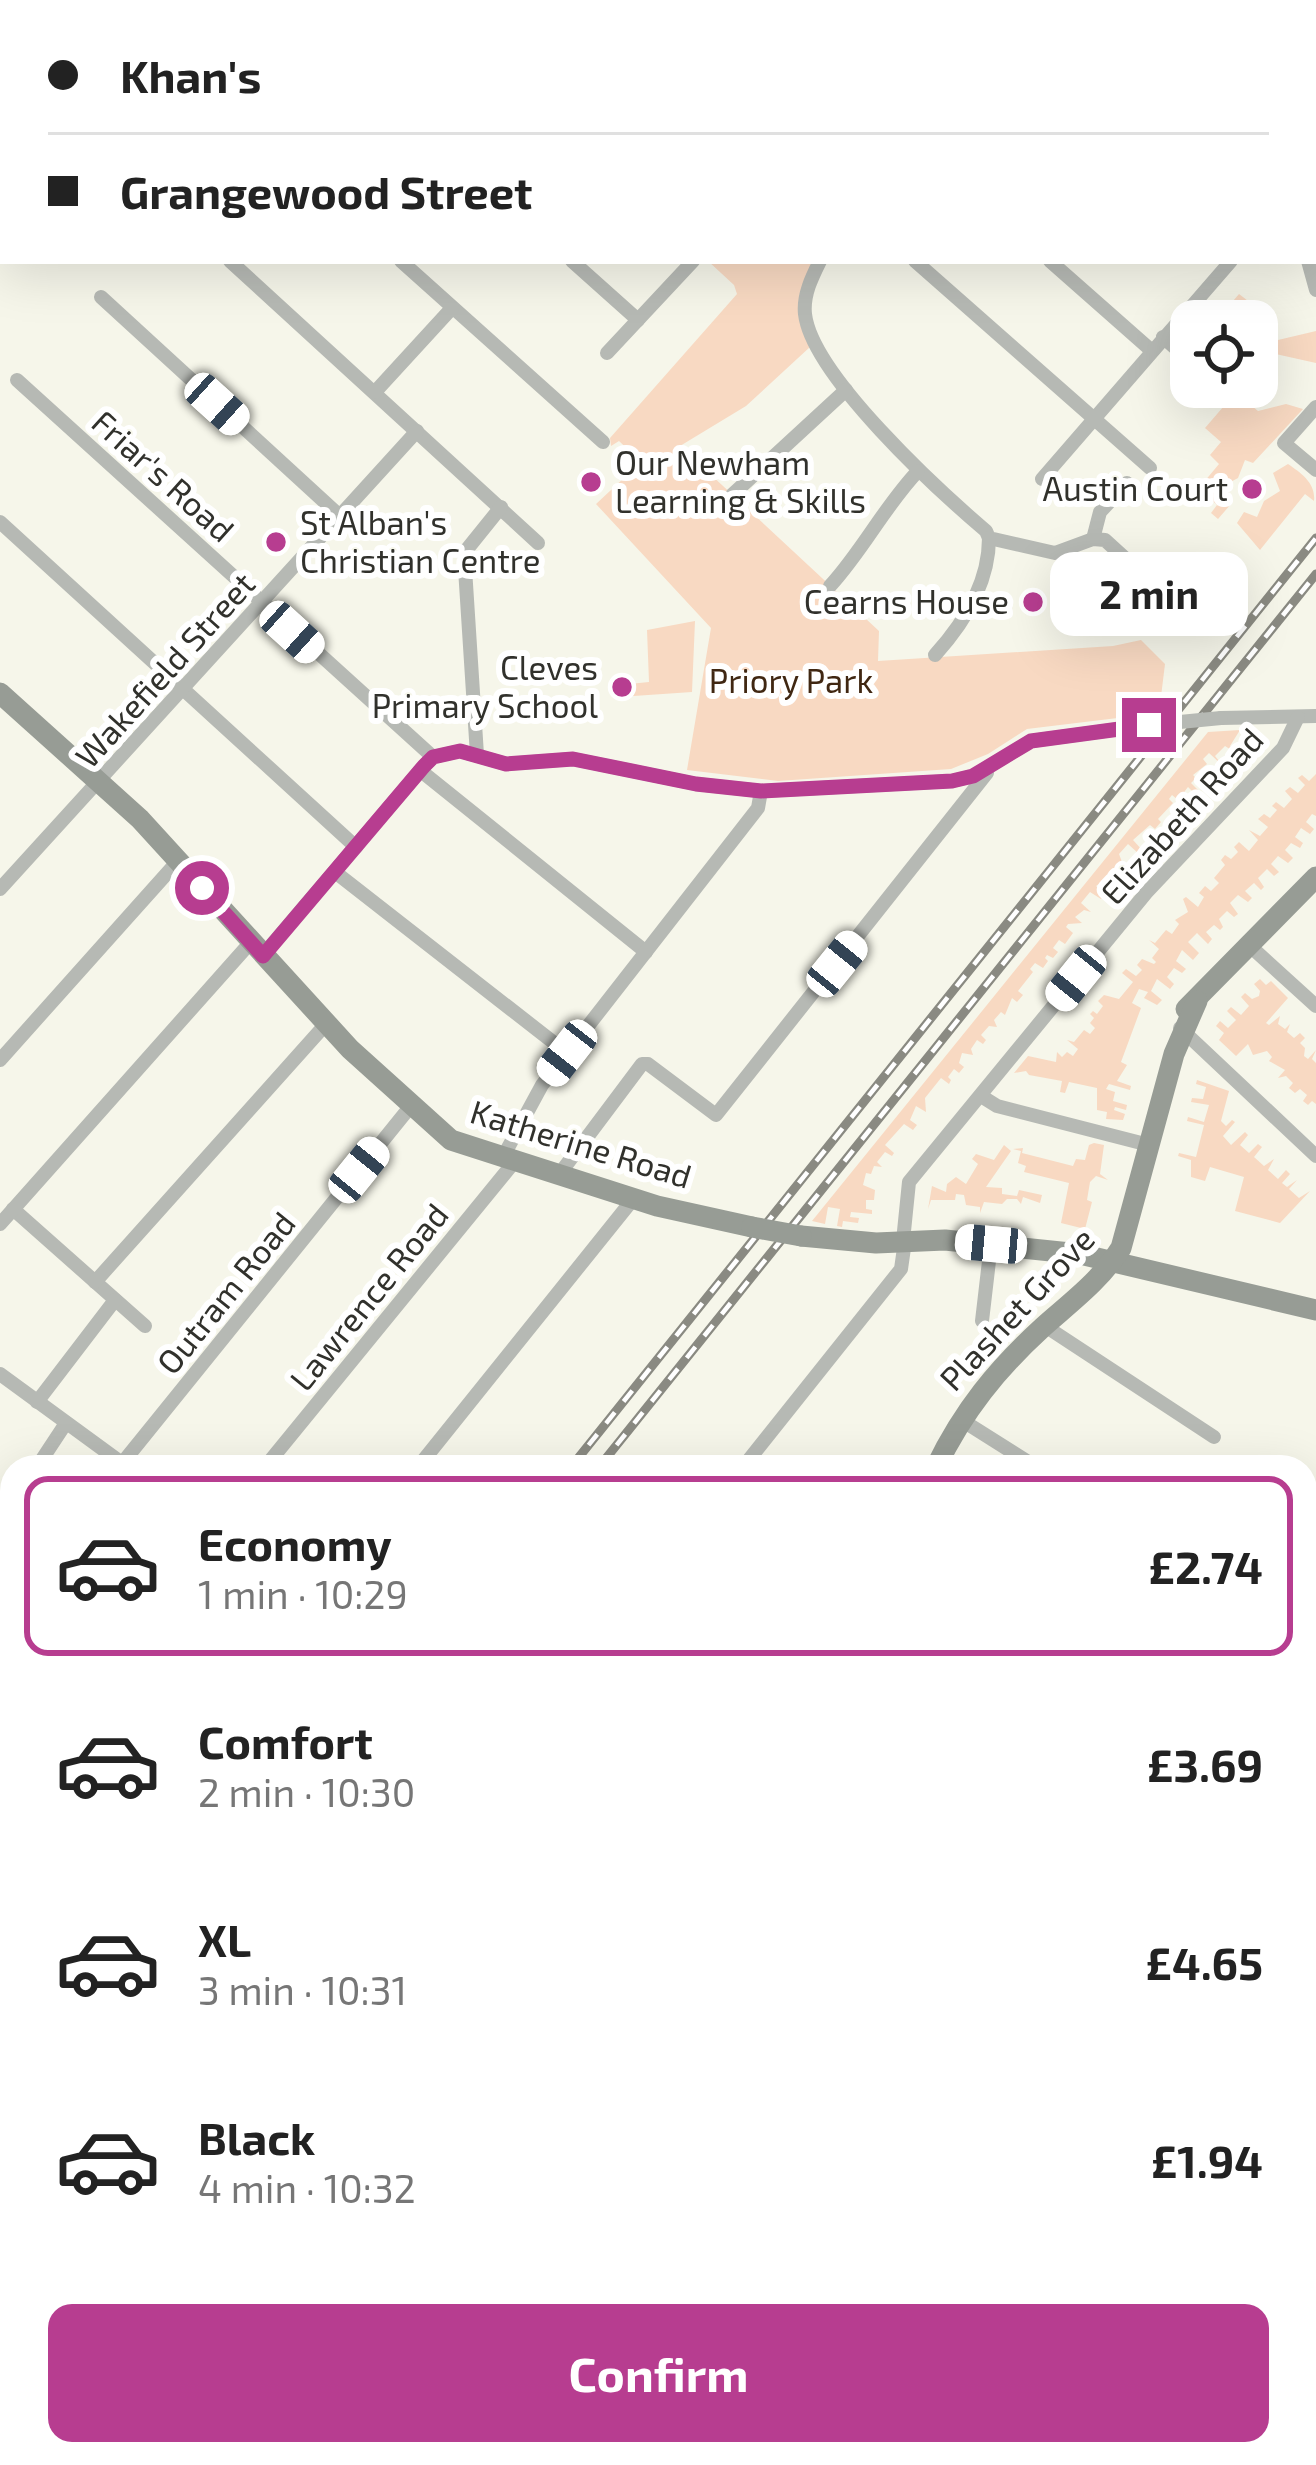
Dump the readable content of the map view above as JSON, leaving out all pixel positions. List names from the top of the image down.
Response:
{
  "streets": {
    "main road": ["Katherine Road", "Plashet Grove"],
    "street": [
      "Friar's Road",
      "Wakefield Street",
      "Elizabeth Road",
      "Outram Road",
      "Lawrence Road"
    ]
  },
  "crossings": [
    ["Friar's Road", "Wakefield Street"],
    ["Wakefield Street", "Katherine Road"],
    ["Elizabeth Road", "Katherine Road"],
    ["Katherine Road", "Outram Road"],
    ["Katherine Road", "Lawrence Road"],
    ["Katherine Road", "Plashet Grove"]
  ],
  "parks": ["Priory Park"],
  "places": [
    "Our Newham Learning & Skills",
    "Austin Court",
    "St Alban's Christian Centre",
    "Cearns House",
    "Cleves Primary School"
  ],
  "page": {
    "banner": ["Khan's", "Grangewood Street"],
    "bubble": "2 min",
    "list": [
      {
        "name": "Economy",
        "note": "1 min · 10:29",
        "value": "£2.74"
      },
      {
        "name": "Comfort",
        "note": "2 min · 10:30",
        "value": "£3.69"
      },
      {
        "name": "XL",
        "note": "3 min · 10:31",
        "value": "£4.65"
      },
      {
        "name": "Black",
        "note": "4 min · 10:32",
        "value": "£1.94"
      }
    ],
    "buttons": "Confirm"
  }
}
